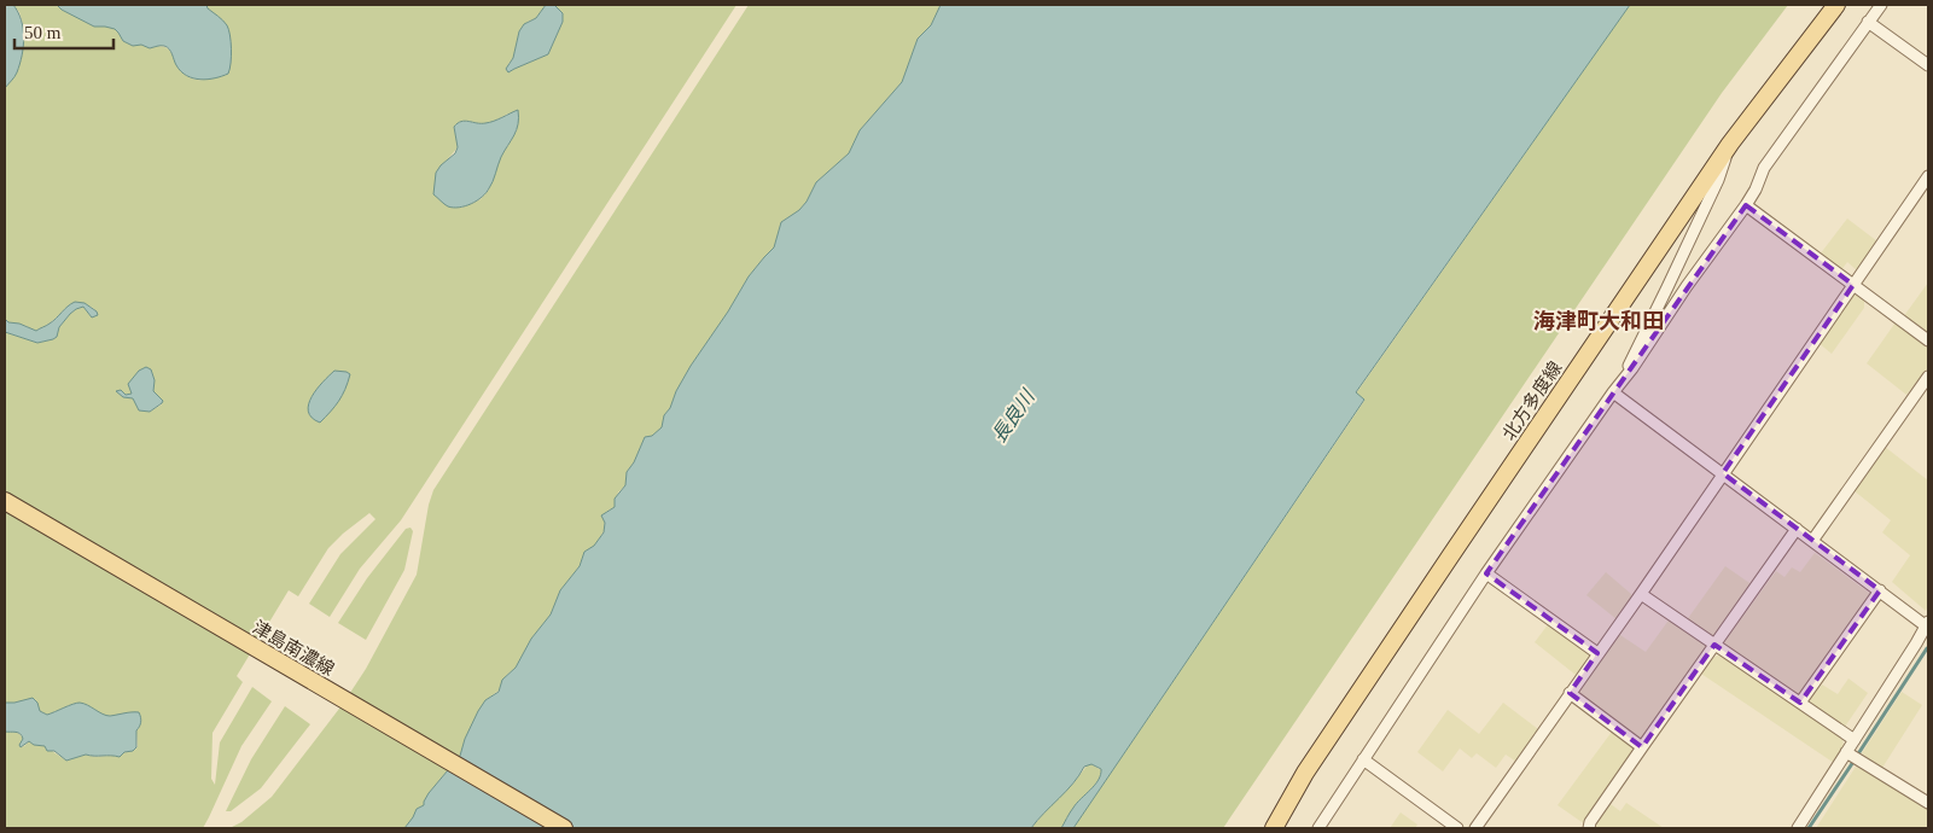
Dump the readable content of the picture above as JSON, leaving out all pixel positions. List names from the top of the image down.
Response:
{
  "streets": {
    "main road": ["北方多度線", "津島南濃線"]
  },
  "districts": ["海津町大和田"],
  "water": ["長良川"],
  "scale_bar": "50 m"
}
